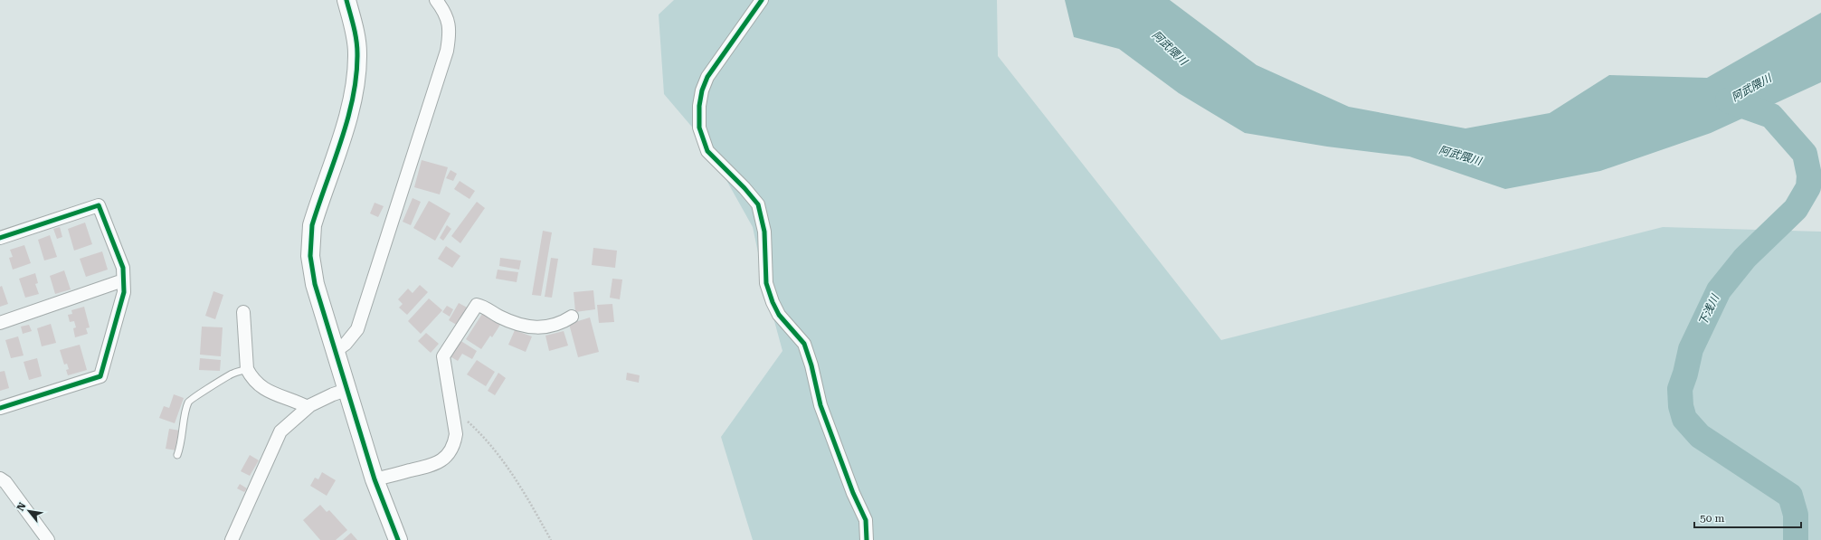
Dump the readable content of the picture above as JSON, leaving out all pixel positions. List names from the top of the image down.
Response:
{
  "water": ["阿武隈川", "下浅川"],
  "scale_bar": "50 m",
  "north": "top left"
}
